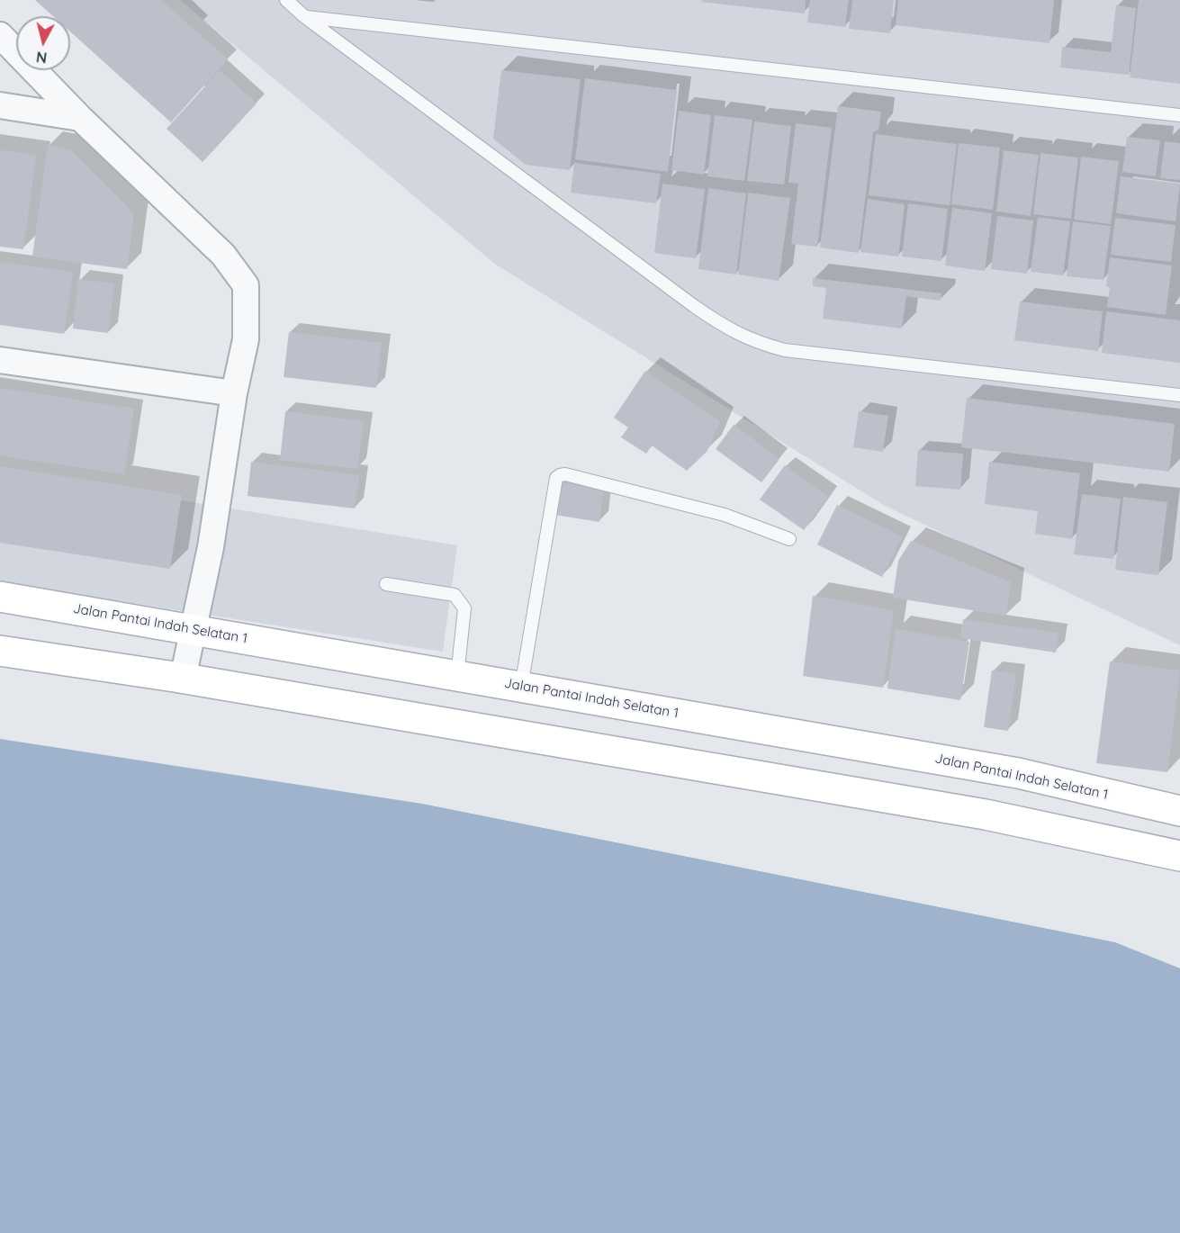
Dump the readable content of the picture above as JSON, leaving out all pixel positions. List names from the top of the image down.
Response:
{
  "streets": {
    "street": ["Jalan Pantai Indah Selatan 1"]
  },
  "north": "bottom"
}
